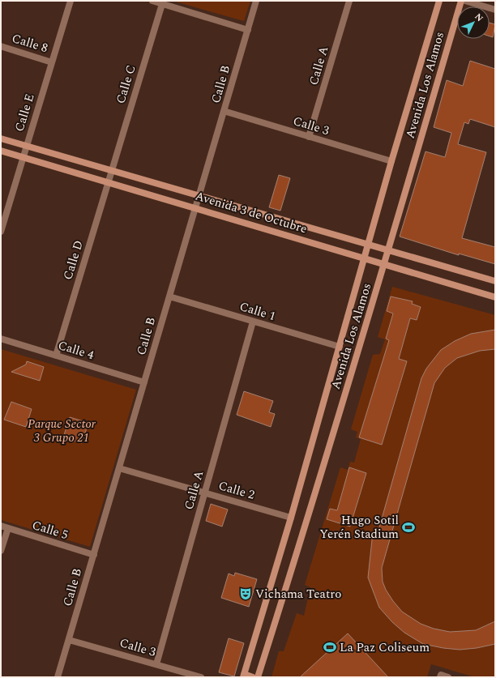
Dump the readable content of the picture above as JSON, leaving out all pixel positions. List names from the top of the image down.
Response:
{
  "streets": {
    "street": [
      "Calle 8",
      "Calle A",
      "Calle C",
      "Calle B",
      "Avenida Los Alamos",
      "Calle E",
      "Calle 3",
      "Avenida 3 de Octubre",
      "Calle D",
      "Calle 1",
      "Calle 4",
      "Calle 2",
      "Calle 5"
    ]
  },
  "crossings": [
    ["Calle 8", "Calle E"],
    ["Calle A", "Calle 3"],
    ["Calle A", "Calle 1"],
    ["Calle A", "Calle 2"],
    ["Calle C", "Avenida 3 de Octubre"],
    ["Calle C", "Calle D"],
    ["Calle B", "Calle 3"],
    ["Calle B", "Avenida 3 de Octubre"],
    ["Calle B", "Calle 1"],
    ["Calle B", "Calle 4"],
    ["Calle B", "Calle 2"],
    ["Calle B", "Calle 5"],
    ["Avenida Los Alamos", "Calle 3"],
    ["Avenida Los Alamos", "Avenida 3 de Octubre"],
    ["Avenida Los Alamos", "Calle 1"],
    ["Avenida Los Alamos", "Calle 2"],
    ["Calle E", "Avenida 3 de Octubre"],
    ["Avenida 3 de Octubre", "Calle D"],
    ["Calle D", "Calle 4"]
  ],
  "parks": ["Parque Sector 3 Grupo 21"],
  "places": {
    "sports": ["Hugo Sotil Yerén Stadium", "La Paz Coliseum"],
    "theatre": ["Vichama Teatro"]
  },
  "north": "top right"
}
